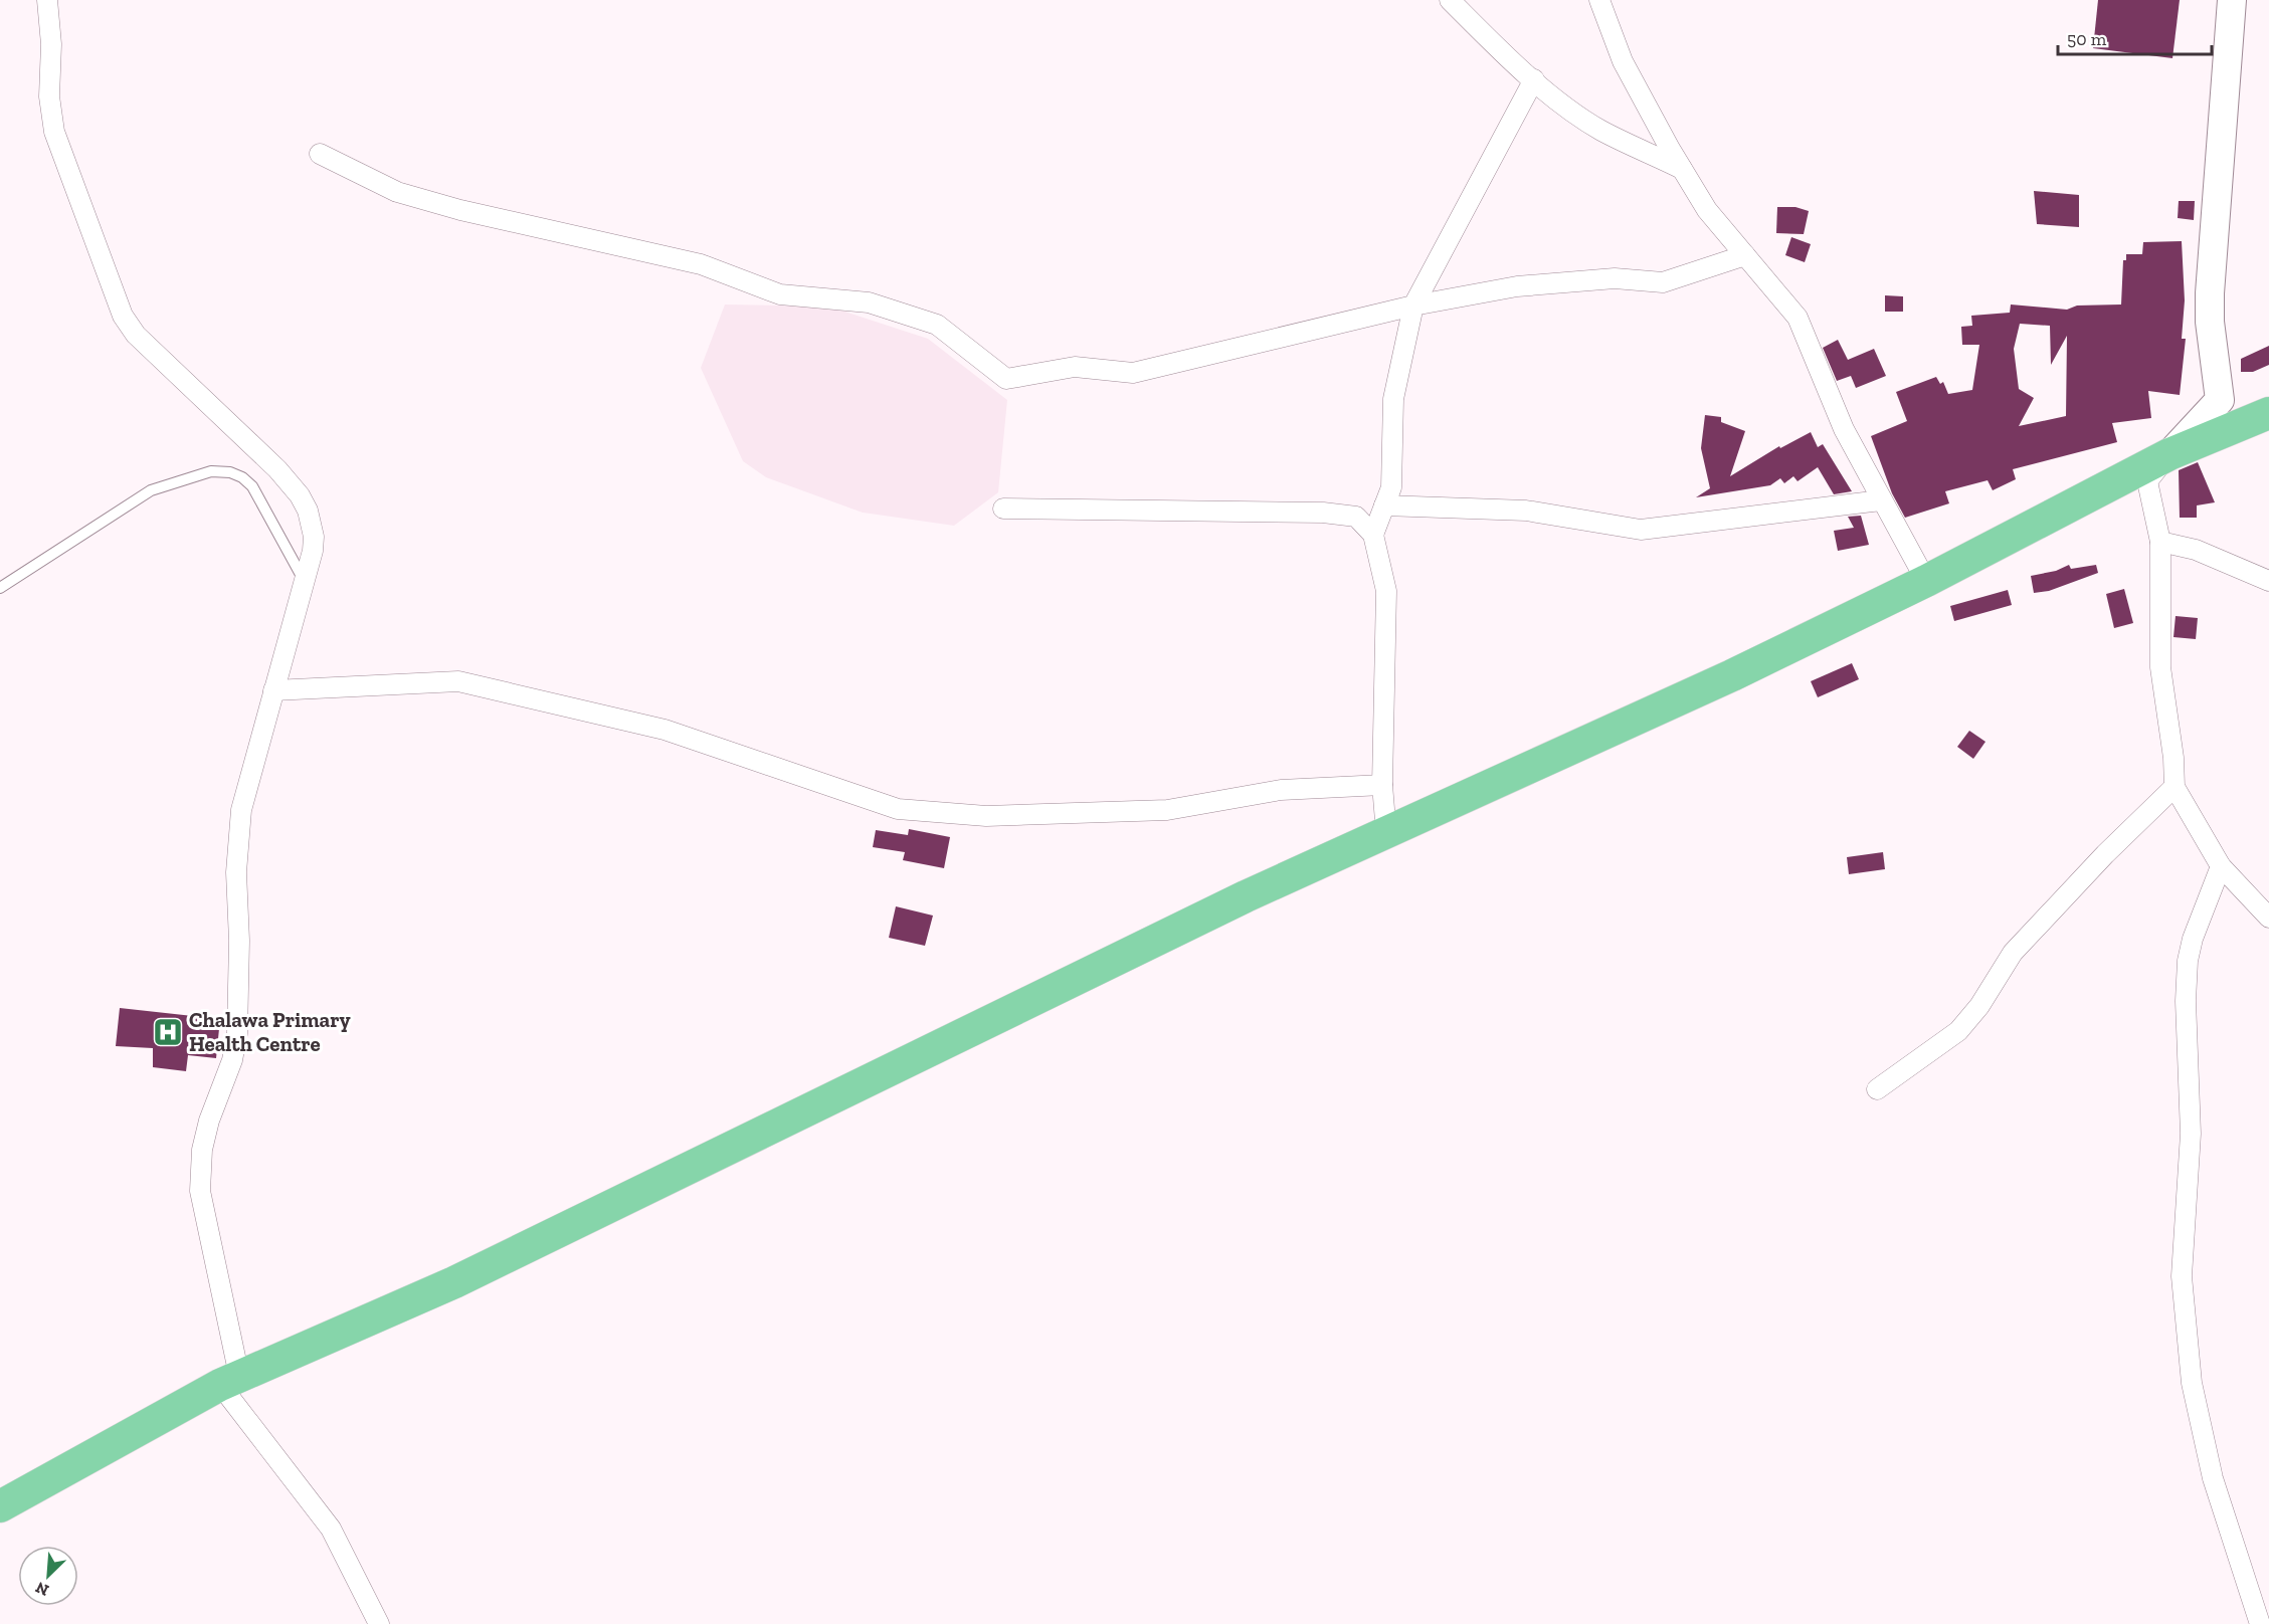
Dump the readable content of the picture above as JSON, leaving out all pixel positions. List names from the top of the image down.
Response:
{
  "places": {
    "hospital": ["Chalawa Primary Health Centre"]
  },
  "scale_bar": "50 m",
  "north": "bottom left"
}
